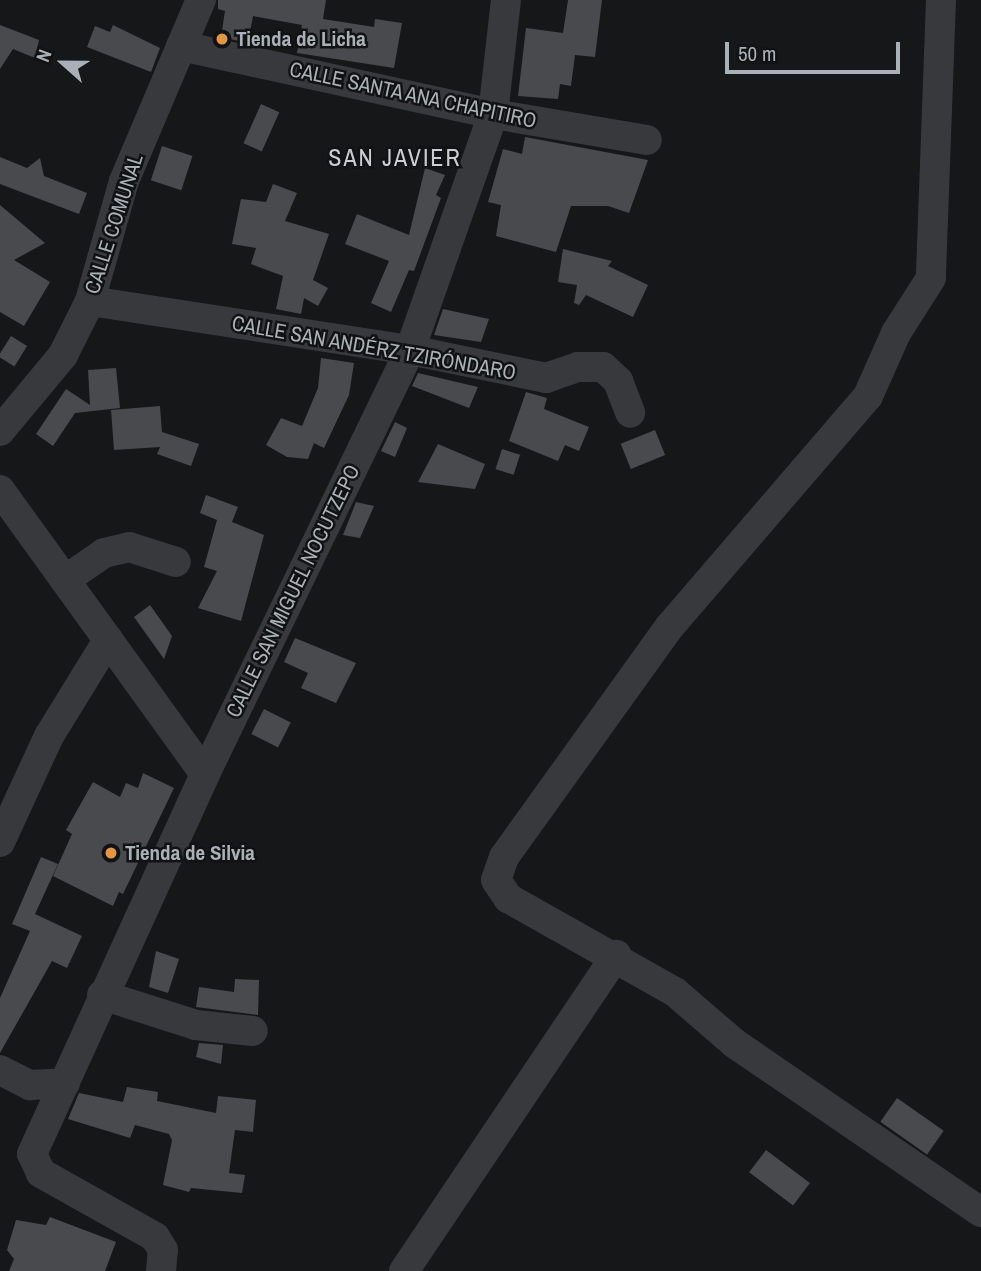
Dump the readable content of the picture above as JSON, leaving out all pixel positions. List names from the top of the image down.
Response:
{
  "streets": {
    "street": [
      "CALLE SANTA ANA CHAPITIRO",
      "CALLE COMUNAL",
      "CALLE SAN ANDÉRZ TZIRÓNDARO",
      "CALLE SAN MIGUEL NOCUTZEPO"
    ]
  },
  "crossings": [
    ["CALLE SANTA ANA CHAPITIRO", "CALLE COMUNAL"],
    ["CALLE SANTA ANA CHAPITIRO", "CALLE SAN MIGUEL NOCUTZEPO"],
    ["CALLE COMUNAL", "CALLE SAN ANDÉRZ TZIRÓNDARO"],
    ["CALLE SAN ANDÉRZ TZIRÓNDARO", "CALLE SAN MIGUEL NOCUTZEPO"]
  ],
  "districts": ["SAN JAVIER"],
  "places": ["Tienda de Licha", "Tienda de Silvia"],
  "scale_bar": "50 m",
  "north": "left"
}
